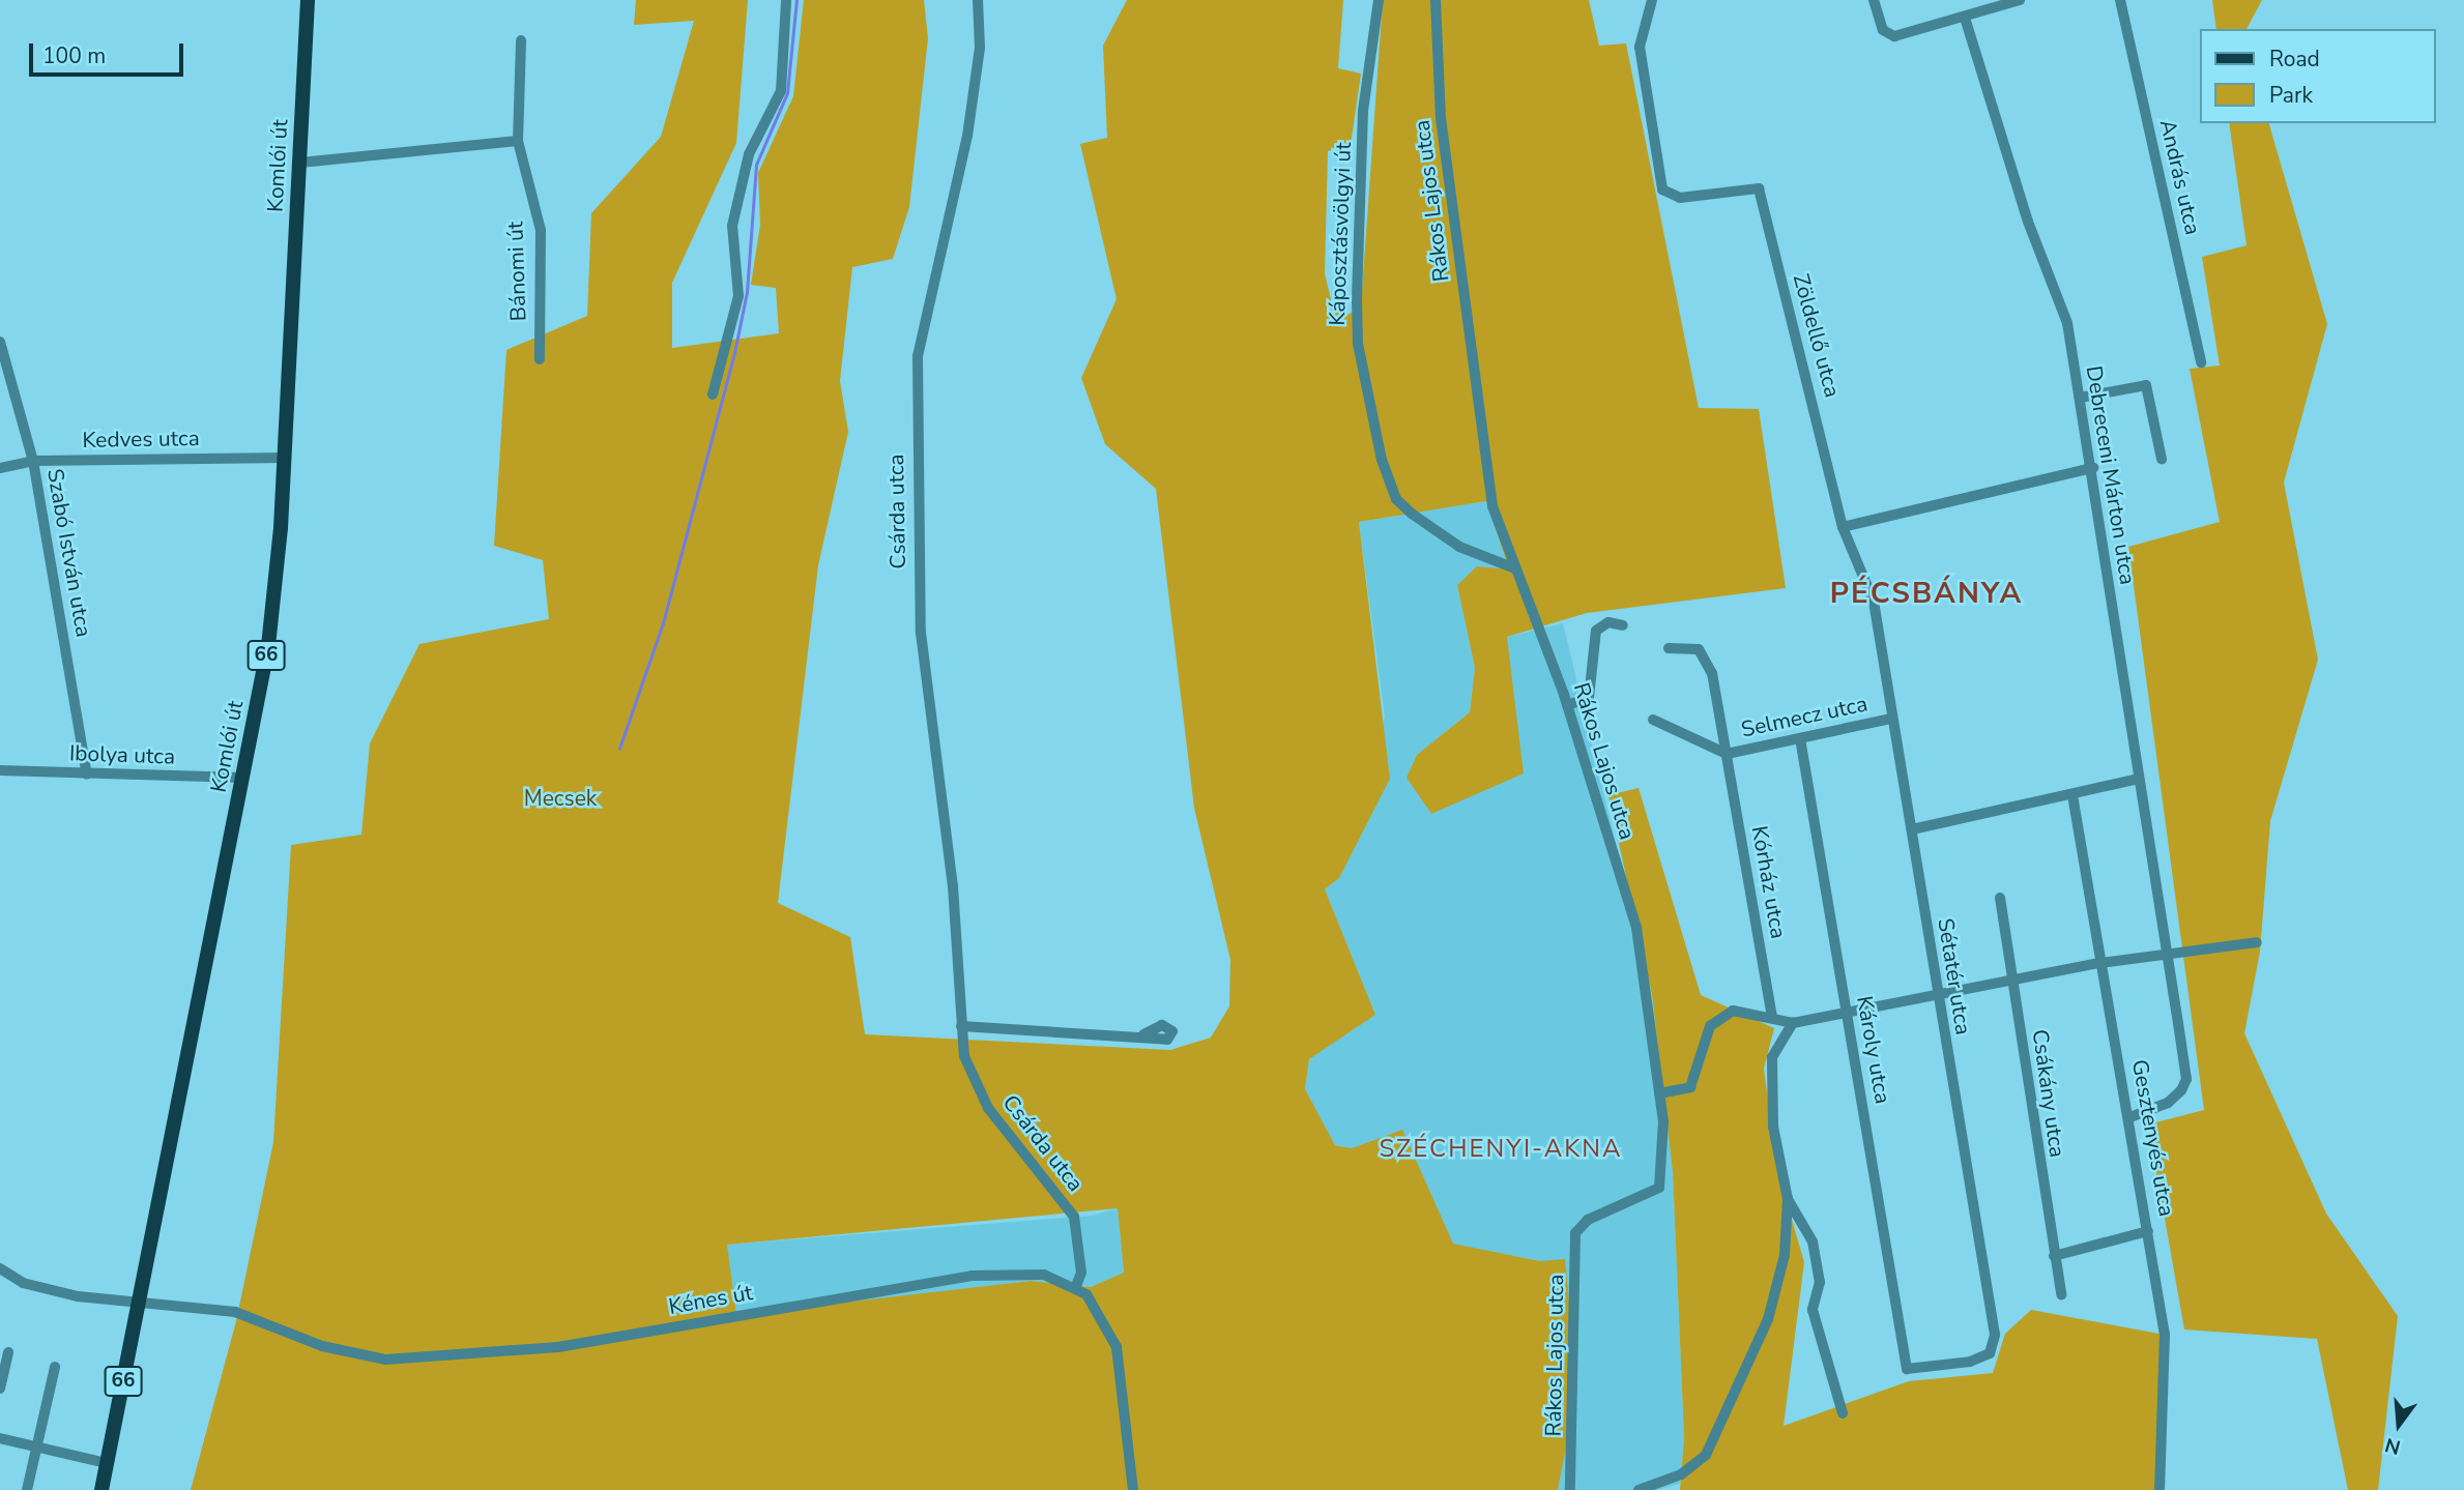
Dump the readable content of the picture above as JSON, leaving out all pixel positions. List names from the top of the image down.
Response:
{
  "streets": {
    "main road": ["Komlói út", "66"],
    "street": [
      "András utca",
      "Rákos Lajos utca",
      "Káposztásvölgyi út",
      "Bánomi út",
      "Zöldellő utca",
      "Kedves utca",
      "Debreceni Márton utca",
      "Csárda utca",
      "Szabó István utca",
      "Selmecz utca",
      "Ibolya utca",
      "Kórház utca",
      "Sétatér utca",
      "Károly utca",
      "Csákány utca",
      "Gesztenyés utca",
      "Kénes út"
    ]
  },
  "crossings": [
    ["Komlói út", "Kedves utca"],
    ["Komlói út", "Ibolya utca"],
    ["Komlói út", "Kénes út"],
    ["Rákos Lajos utca", "Káposztásvölgyi út"],
    ["Zöldellő utca", "Sétatér utca"],
    ["Kedves utca", "Szabó István utca"],
    ["Debreceni Márton utca", "Gesztenyés utca"],
    ["Csárda utca", "Kénes út"],
    ["Szabó István utca", "Ibolya utca"],
    ["Selmecz utca", "Kórház utca"],
    ["Selmecz utca", "Sétatér utca"],
    ["Selmecz utca", "Károly utca"],
    ["Sétatér utca", "Károly utca"]
  ],
  "districts": ["PÉCSBÁNYA", "SZÉCHENYI-AKNA"],
  "parks": ["Mecsek"],
  "legend": ["Road", "Park"],
  "scale_bar": "100 m",
  "north": "bottom"
}
